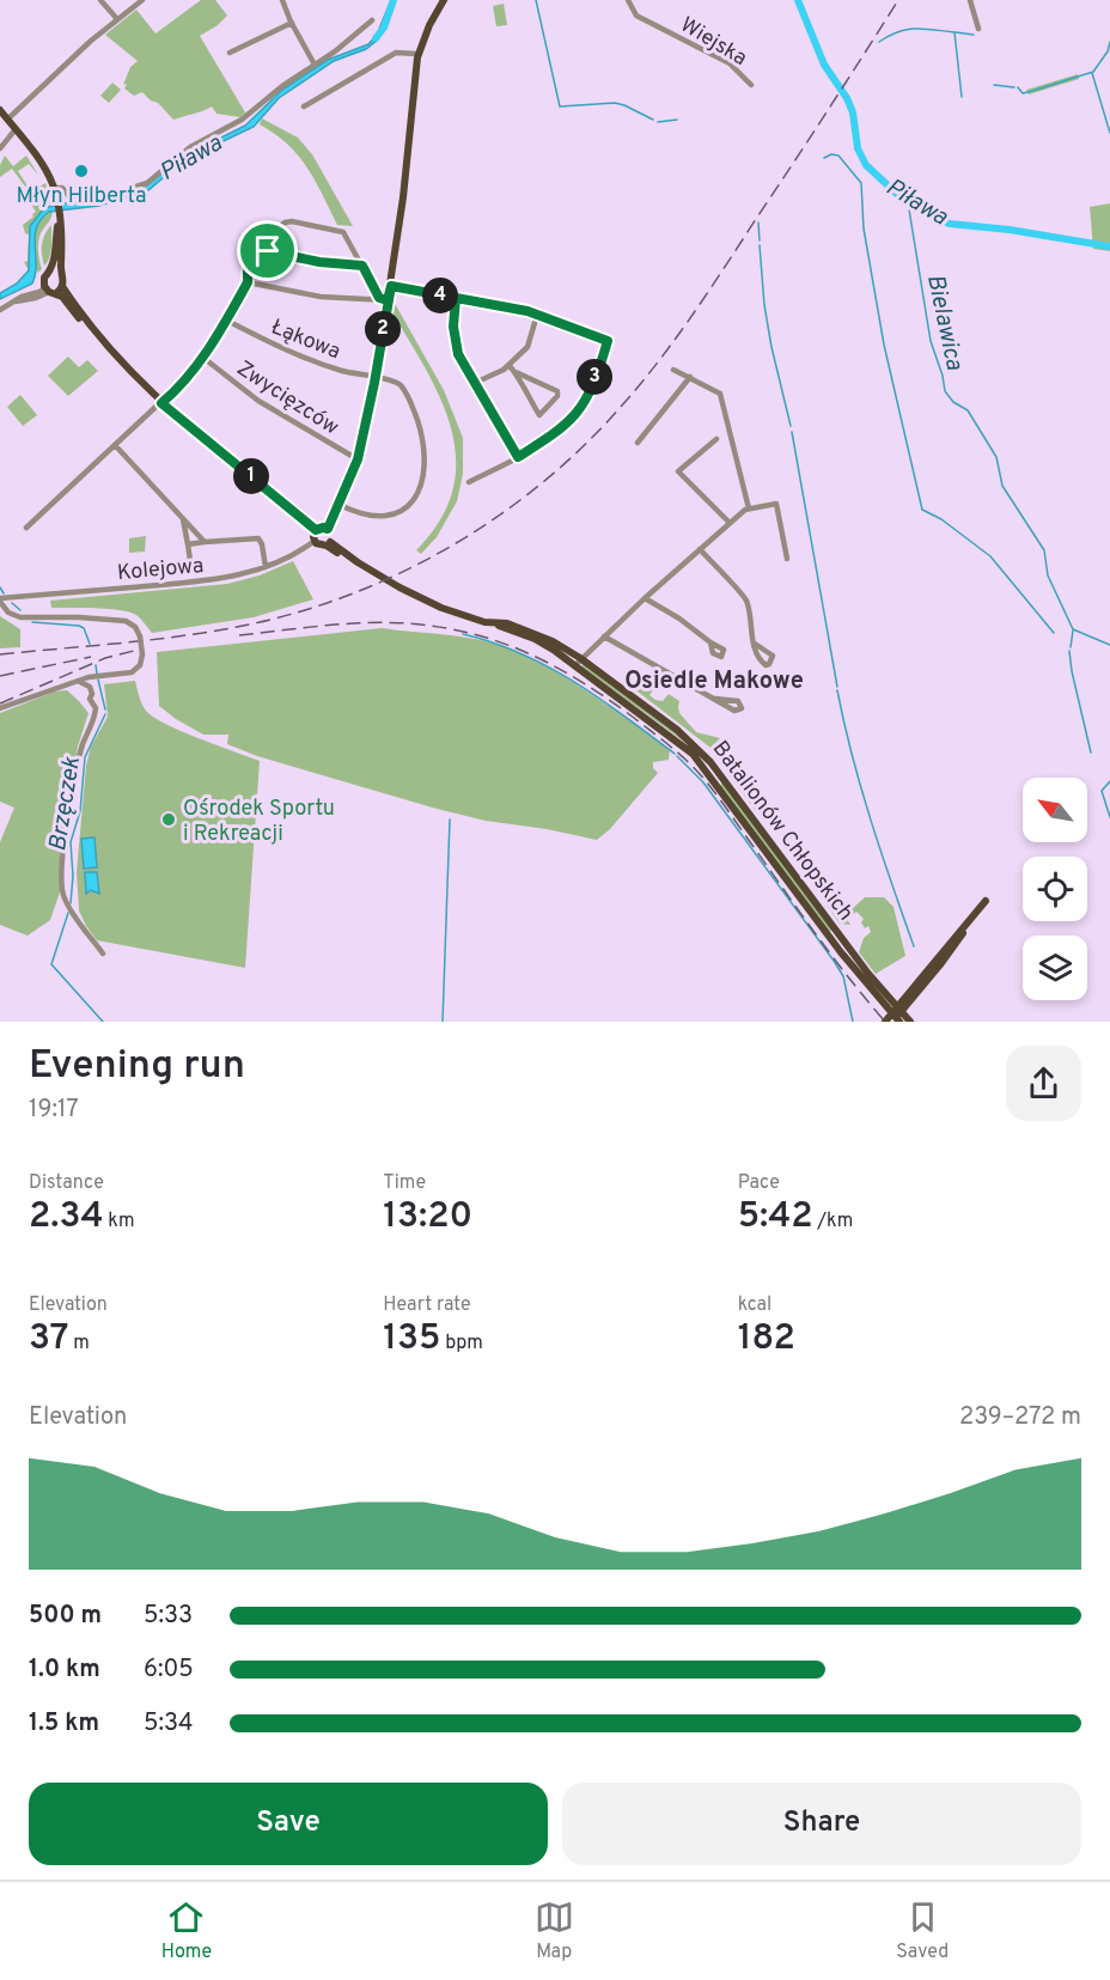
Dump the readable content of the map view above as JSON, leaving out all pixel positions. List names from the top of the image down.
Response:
{
  "streets": {
    "main road": ["Batalionów Chłopskich"],
    "street": [
      "Wiejska",
      "Łąkowa",
      "Zwycięzców",
      "Kolejowa"
    ]
  },
  "crossings": [
    ["Kolejowa", "Batalionów Chłopskich"]
  ],
  "districts": ["Osiedle Makowe"],
  "water": ["Piława", "Bielawica", "Brzęczek"],
  "places": ["Młyn Hilberta", "Ośrodek Sportu i Rekreacji"],
  "north": "top left",
  "page": {
    "pins": [
      "4",
      "2",
      "3",
      "1"
    ],
    "heading": ["Evening run", "19:17"],
    "stats": [
      ["Distance", "2.34 km"],
      ["Time", "13:20"],
      ["Pace", "5:42 /km"],
      ["Elevation", "37 m"],
      ["Heart rate", "135 bpm"],
      ["kcal", "182"]
    ],
    "chart": ["Elevation", "239–272 m"],
    "list": [
      {
        "name": "500 m",
        "note": "5:33"
      },
      {
        "name": "1.0 km",
        "note": "6:05"
      },
      {
        "name": "1.5 km",
        "note": "5:34"
      }
    ],
    "buttons": ["Save", "Share"],
    "tabs": ["Home", "Map", "Saved"]
  }
}
